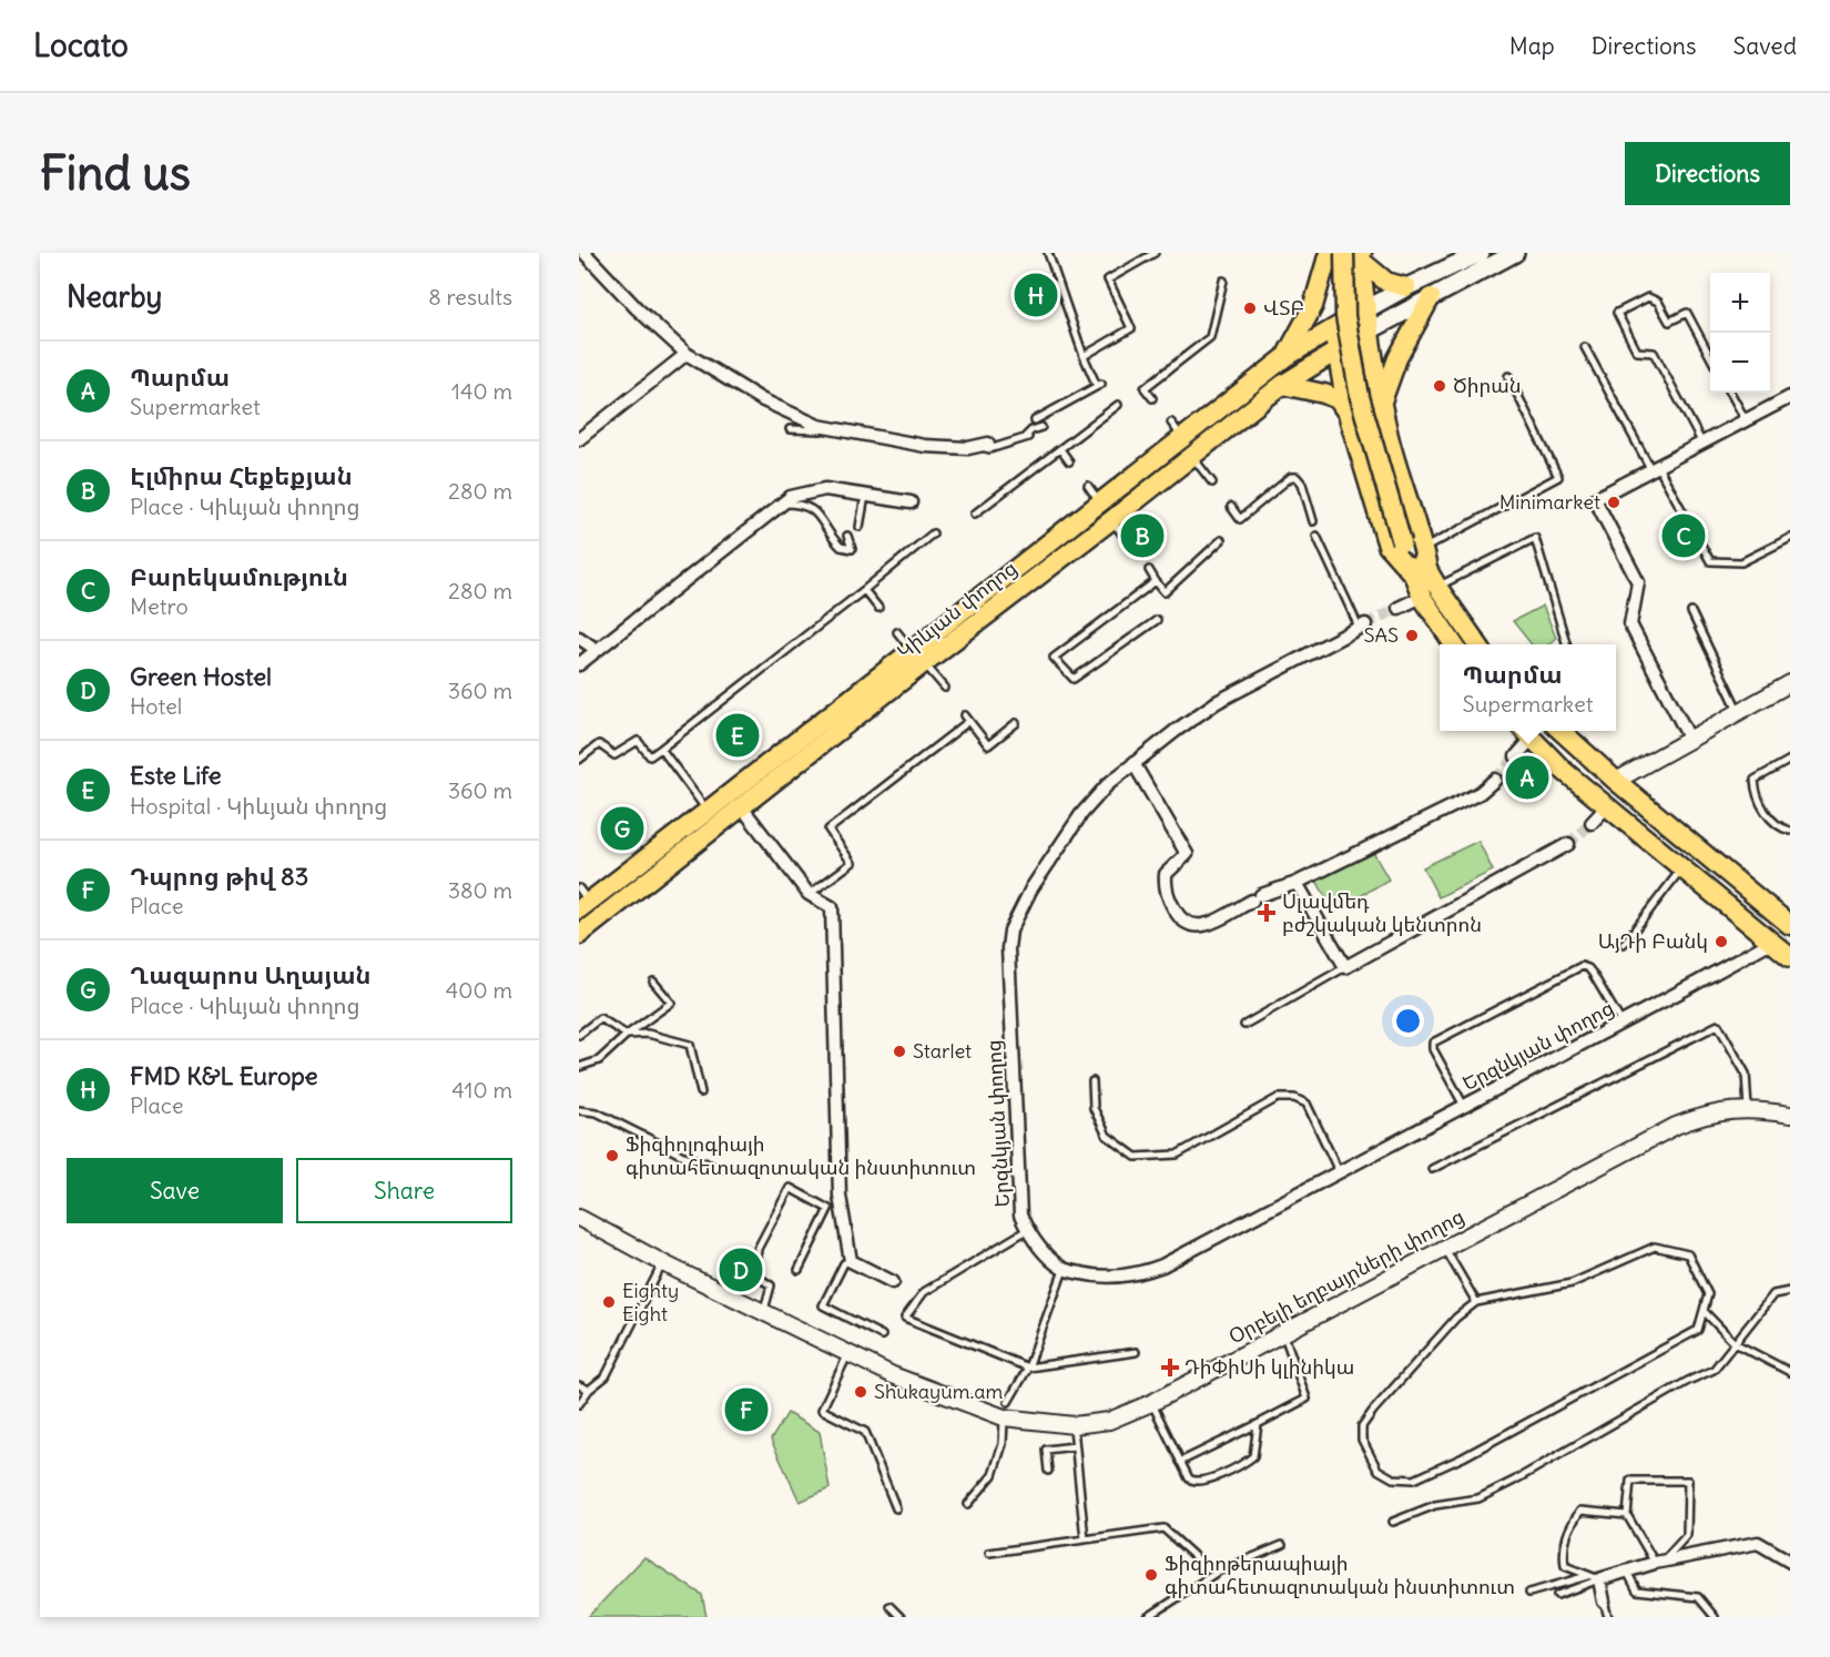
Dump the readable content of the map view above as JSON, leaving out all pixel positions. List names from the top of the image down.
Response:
{
  "streets": {
    "main road": ["Կիևյան փողոց"],
    "street": ["Երզնկյան փողոց", "Օրբելի եղբայրների փողոց"]
  },
  "places": {
    "other": [
      "ՎՏԲ",
      "Ծիրան",
      "Minimarket",
      "SAS",
      "ԱյԴի Բանկ",
      "Starlet",
      "Ֆիզիոլոգիայի գիտահետազոտական ինստիտուտ",
      "Eighty Eight",
      "Shukayum.am",
      "Ֆիզիոթերապիայի գիտահետազոտական ինստիտուտ"
    ],
    "health": ["Սլավմեդ բժշկական կենտրոն", "ԴիՓիՍի կլինիկա"]
  },
  "page": {
    "header": "Locato",
    "nav": ["Map", "Directions", "Saved"],
    "buttons": [
      "Directions",
      ["Save", "Share"]
    ],
    "title": "Find us",
    "heading": ["Nearby", "8 results"],
    "pins": [
      "H",
      "B",
      "C",
      "E",
      "A",
      "G",
      "D",
      "F"
    ],
    "map_buttons": ["+", "−"],
    "list": [
      {
        "mark": "A",
        "name": "Պարմա",
        "note": "Supermarket",
        "value": "140 m"
      },
      {
        "mark": "B",
        "name": "Էլմիրա Հեքեքյան",
        "note": "Place · Կիևյան փողոց",
        "value": "280 m"
      },
      {
        "mark": "C",
        "name": "Բարեկամություն",
        "note": "Metro",
        "value": "280 m"
      },
      {
        "mark": "D",
        "name": "Green Hostel",
        "note": "Hotel",
        "value": "360 m"
      },
      {
        "mark": "E",
        "name": "Este Life",
        "note": "Hospital · Կիևյան փողոց",
        "value": "360 m"
      },
      {
        "mark": "F",
        "name": "Դպրոց թիվ 83",
        "note": "Place",
        "value": "380 m"
      },
      {
        "mark": "G",
        "name": "Ղազարոս Աղայան",
        "note": "Place · Կիևյան փողոց",
        "value": "400 m"
      },
      {
        "mark": "H",
        "name": "FMD K&L Europe",
        "note": "Place",
        "value": "410 m"
      }
    ],
    "popup": ["Պարմա", "Supermarket"]
  }
}
